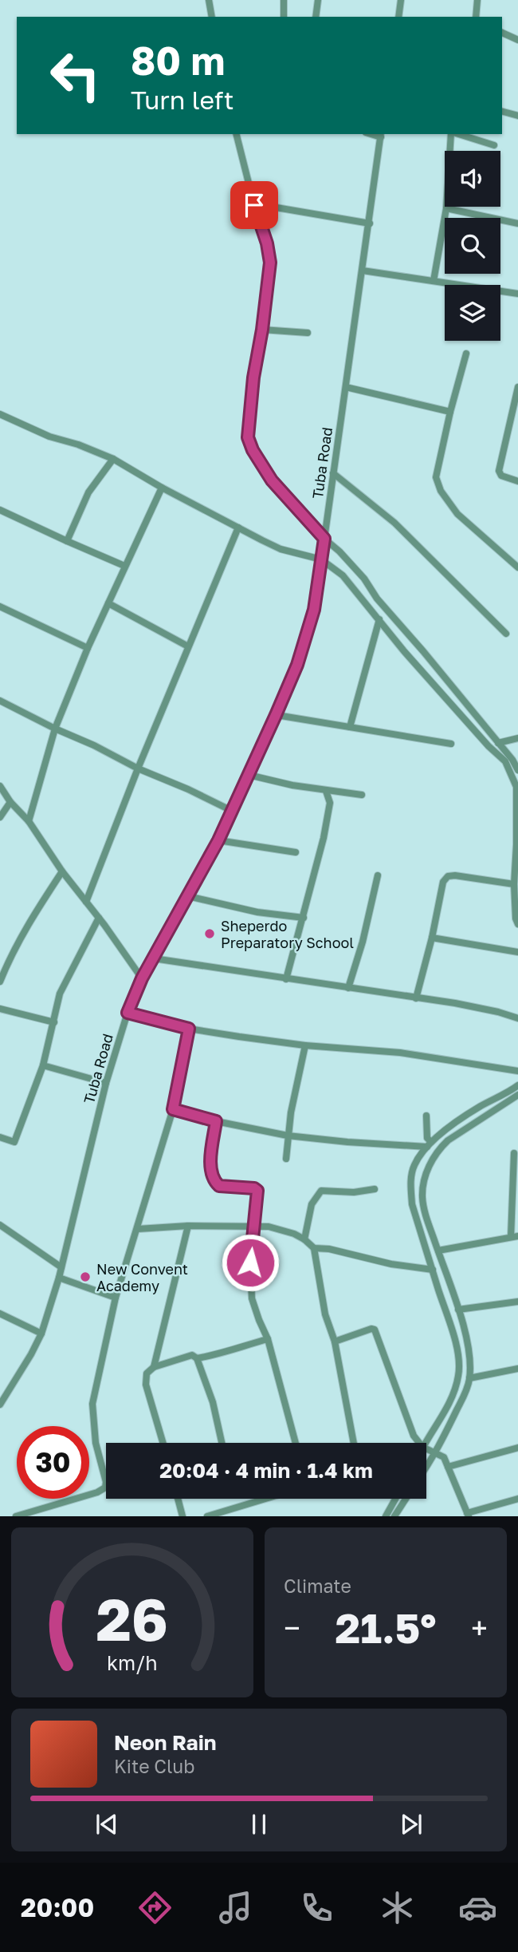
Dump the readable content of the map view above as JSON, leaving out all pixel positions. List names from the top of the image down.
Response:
{
  "streets": {
    "street": ["Tuba Road"]
  },
  "places": ["Sheperdo Preparatory School", "New Convent Academy"],
  "page": {
    "turn": ["80 m", "Turn left"],
    "limit": "30",
    "trip": "20:04 · 4 min · 1.4 km",
    "tile": "Climate",
    "heat": ["−", "21.5°", "+"],
    "song": ["Neon Rain", "Kite Club"],
    "tabs": "20:00",
    "gauge": ["26", "km/h"]
  }
}
